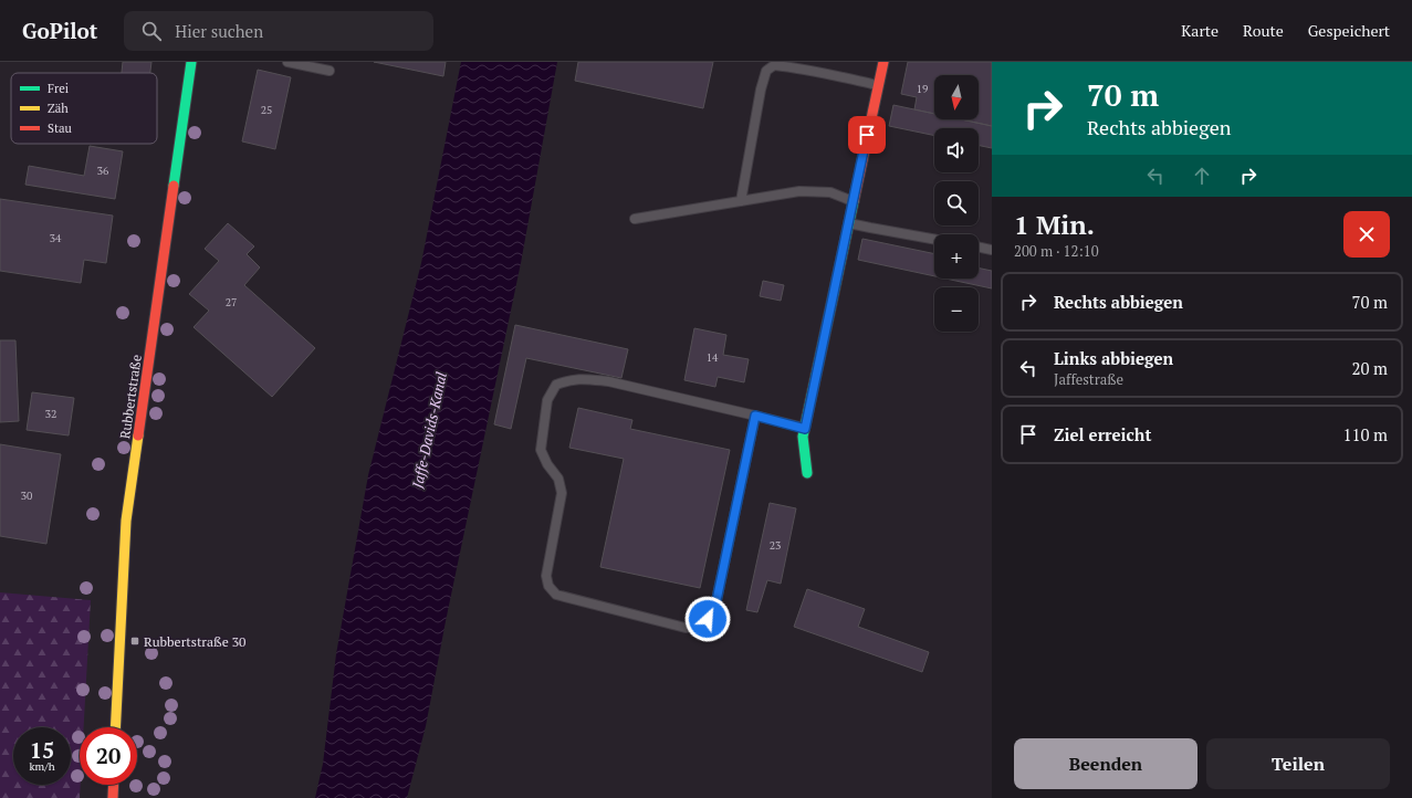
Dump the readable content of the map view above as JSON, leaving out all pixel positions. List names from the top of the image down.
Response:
{
  "streets": {
    "street": ["Rubbertstraße"]
  },
  "water": ["Jaffe-Davids-Kanal"],
  "places": {
    "transit": ["Rubbertstraße 30"]
  },
  "house_numbers": [
    "19",
    "25",
    "36",
    "34",
    "27",
    "14",
    "32",
    "30",
    "23"
  ],
  "legend": ["Frei", "Zäh", "Stau"],
  "north": "bottom",
  "page": {
    "header": "GoPilot",
    "search": "Hier suchen",
    "nav": ["Karte", "Route", "Gespeichert"],
    "turn": ["70 m", "Rechts abbiegen"],
    "map_buttons": ["+", "−"],
    "heading": ["1 Min.", "200 m · 12:10"],
    "list": [
      {
        "name": "Rechts abbiegen",
        "value": "70 m"
      },
      {
        "name": "Links abbiegen",
        "note": "Jaffestraße",
        "value": "20 m"
      },
      {
        "name": "Ziel erreicht",
        "value": "110 m"
      }
    ],
    "speed": "15 km/h",
    "limit": "20",
    "buttons": ["Beenden", "Teilen"]
  }
}
